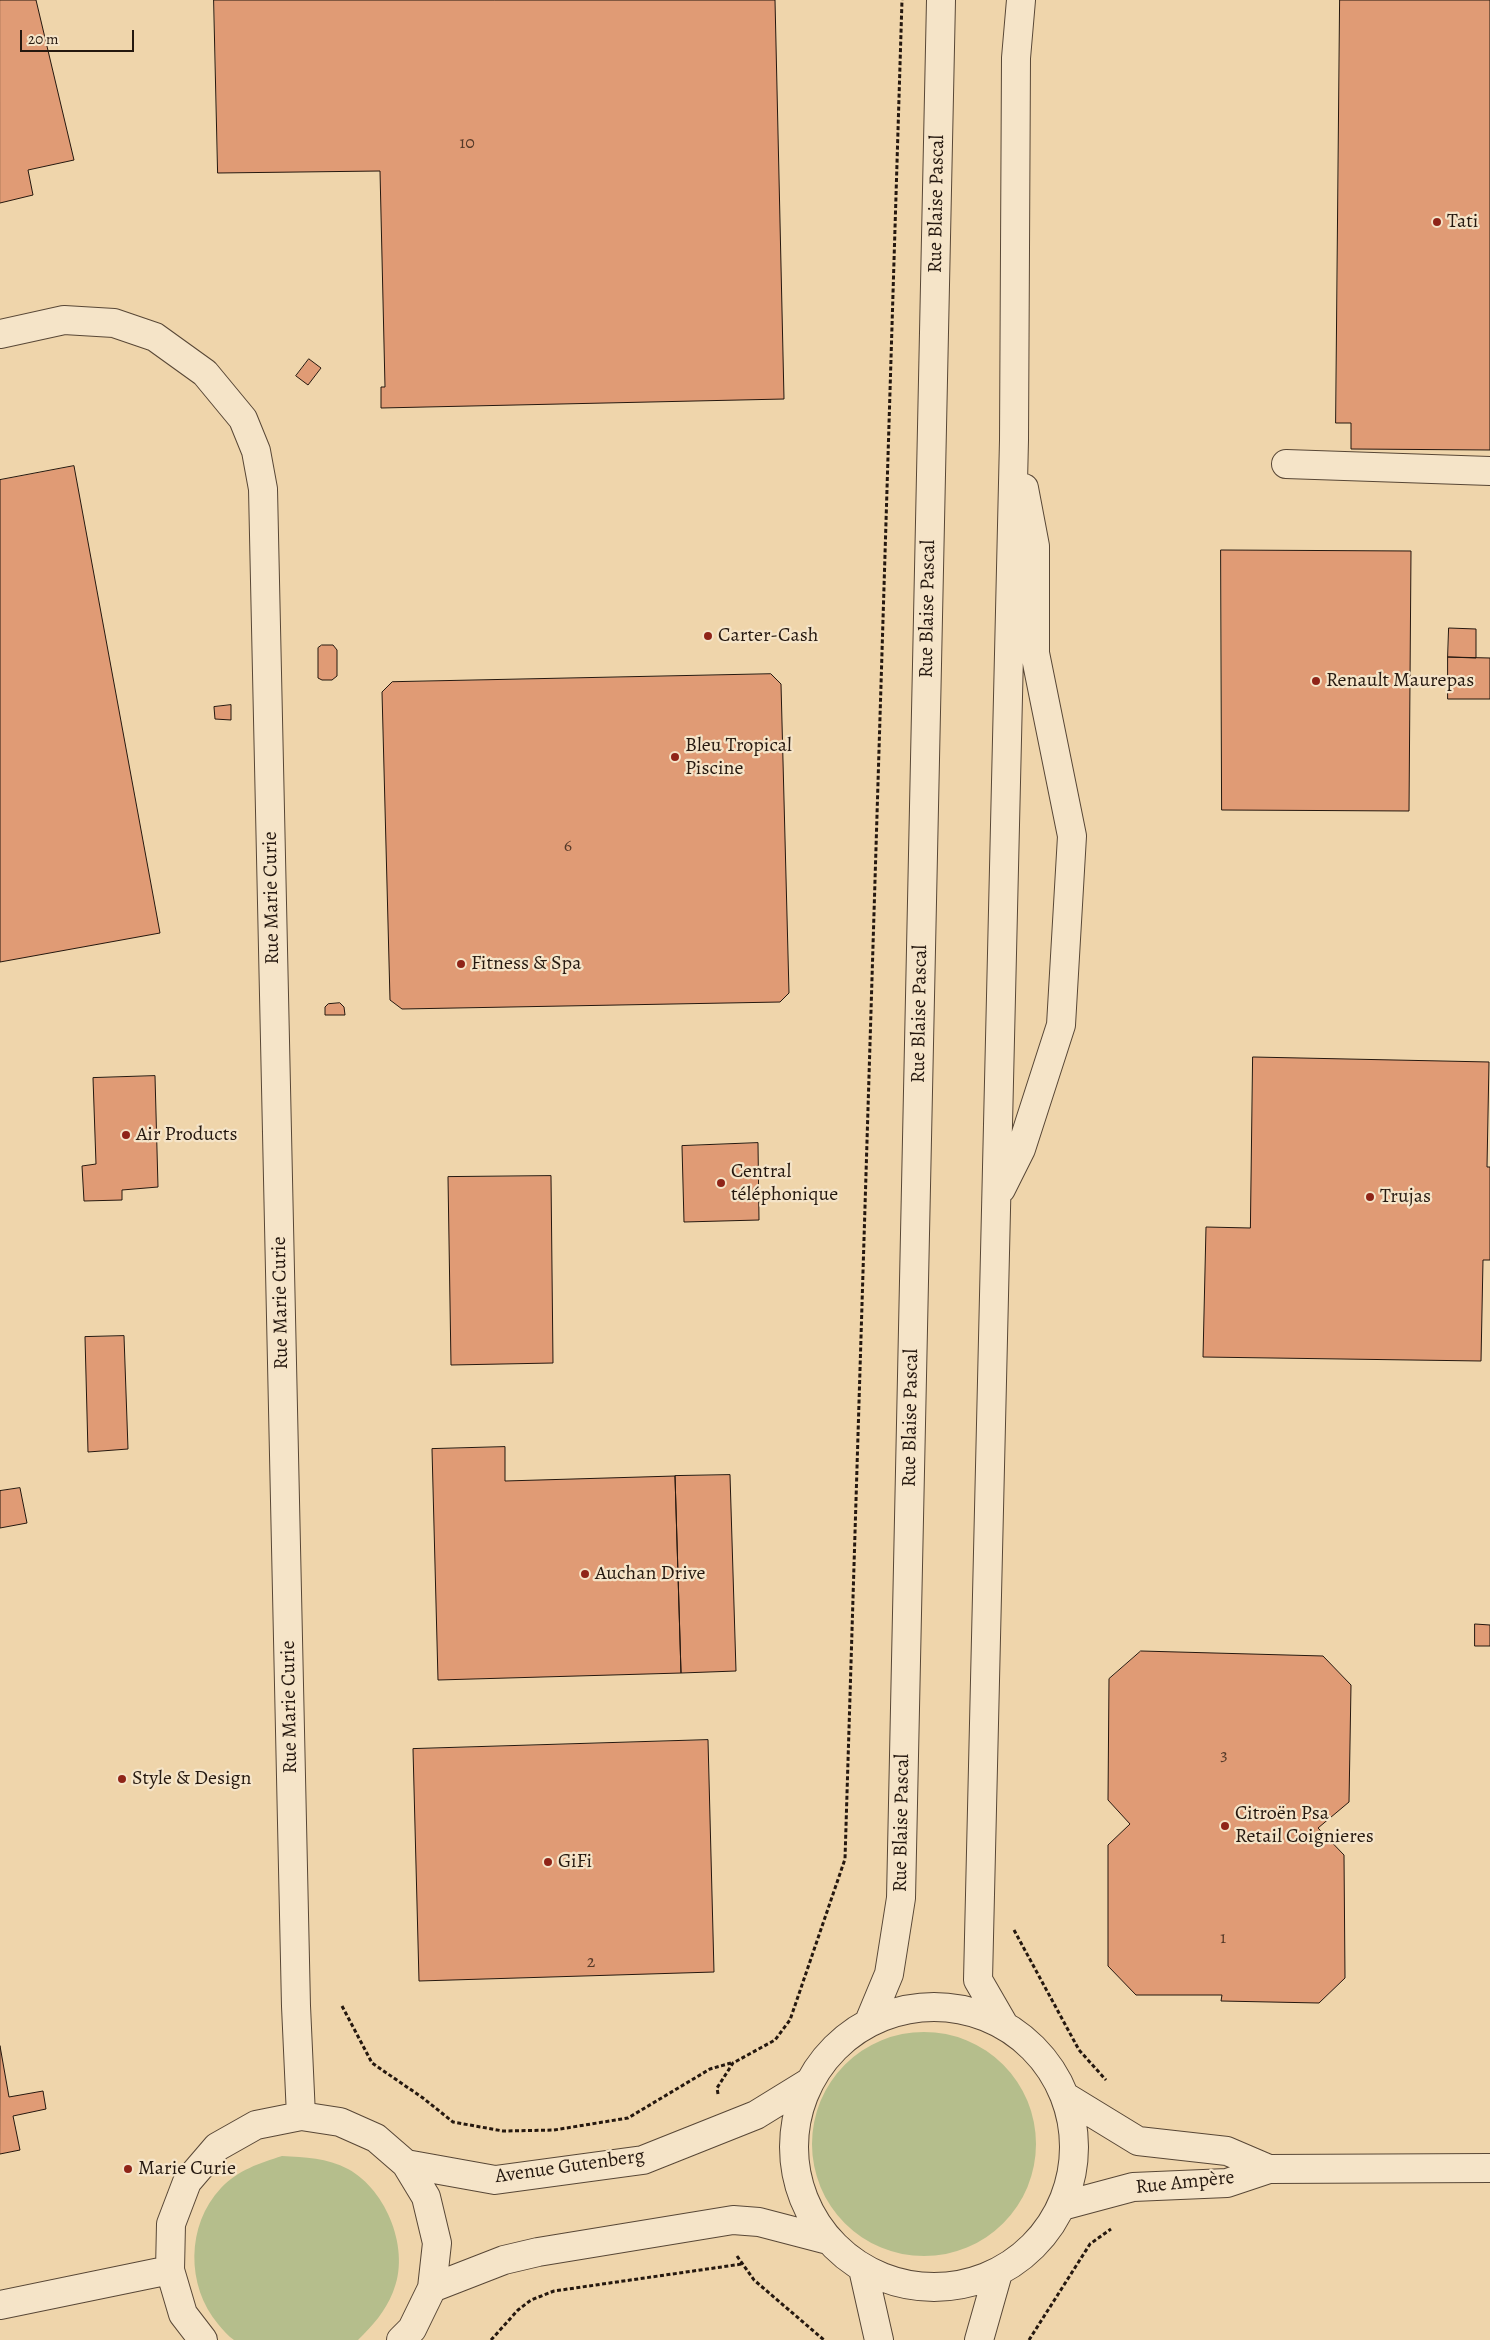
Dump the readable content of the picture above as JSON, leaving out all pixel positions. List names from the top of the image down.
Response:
{
  "streets": {
    "street": [
      "Rue Blaise Pascal",
      "Rue Marie Curie",
      "Avenue Gutenberg",
      "Rue Ampère"
    ]
  },
  "places": [
    "Tati",
    "Carter-Cash",
    "Renault Maurepas",
    "Bleu Tropical Piscine",
    "Fitness & Spa",
    "Air Products",
    "Central téléphonique",
    "Trujas",
    "Auchan Drive",
    "Style & Design",
    "Citroën Psa Retail Coignieres",
    "GiFi",
    "Marie Curie"
  ],
  "house_numbers": [
    "10",
    "6",
    "3",
    "1",
    "2"
  ],
  "scale_bar": "20 m"
}
